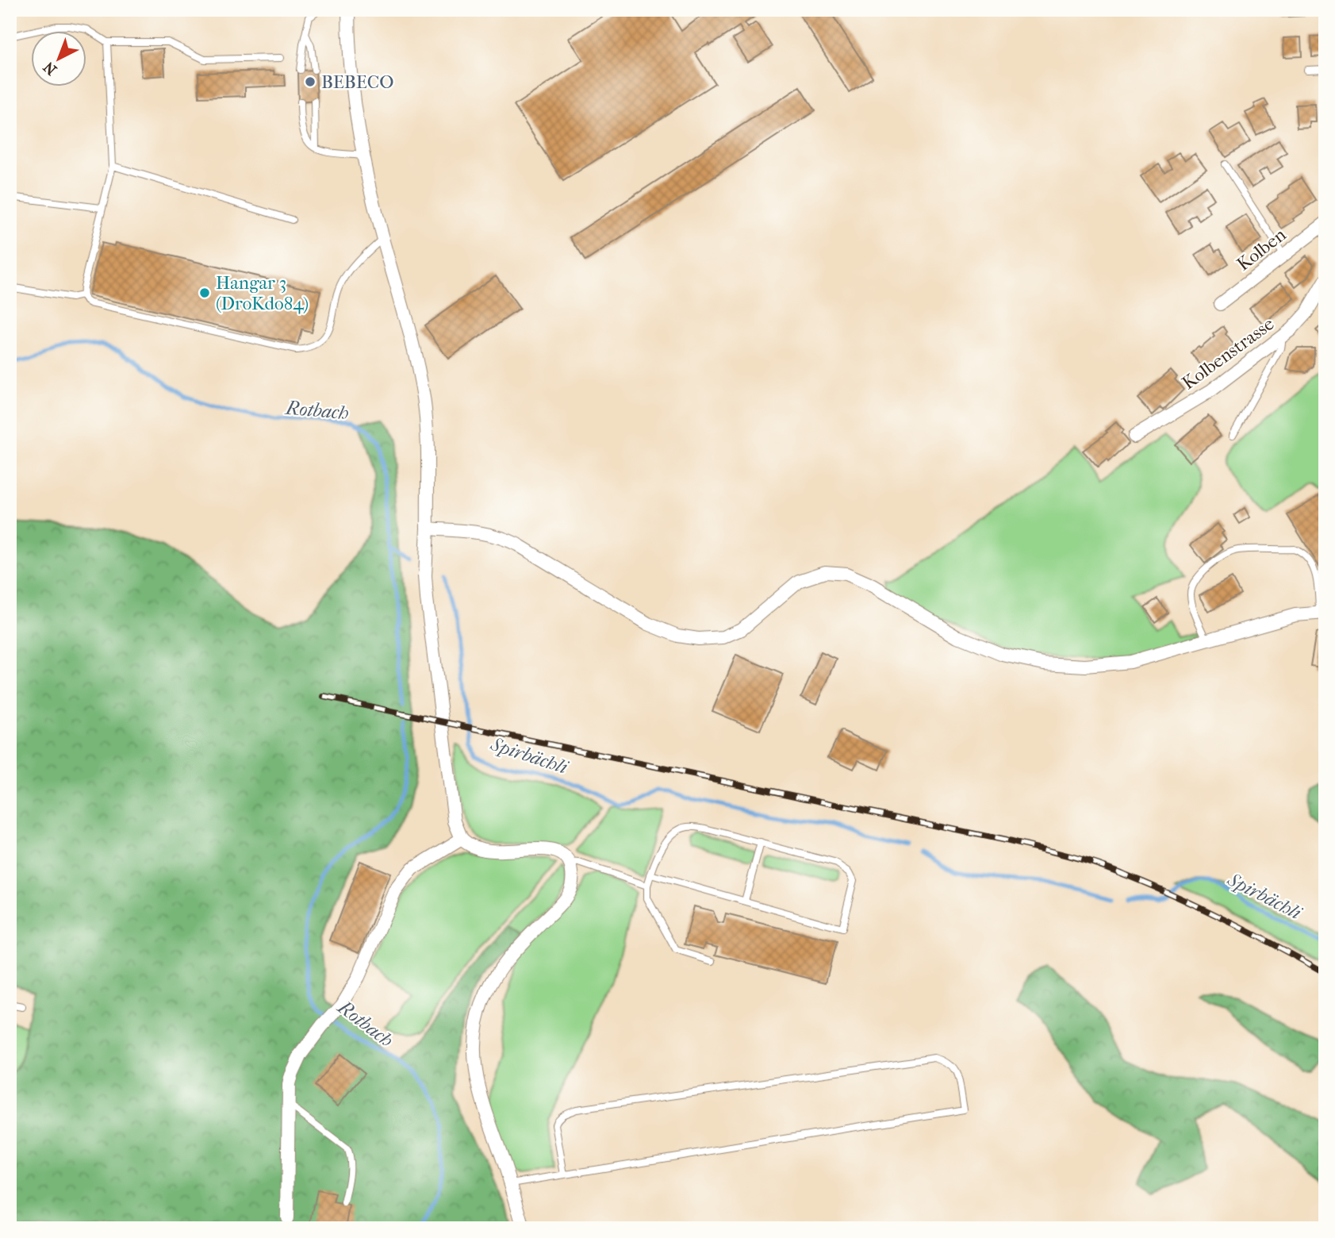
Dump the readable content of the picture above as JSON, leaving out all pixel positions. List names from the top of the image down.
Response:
{
  "streets": {
    "street": ["Kolben", "Kolbenstrasse"]
  },
  "water": ["Rotbach", "Spirbächli"],
  "places": ["BEBECO", "Hangar 3 (DroKdo84)"],
  "north": "bottom left"
}
